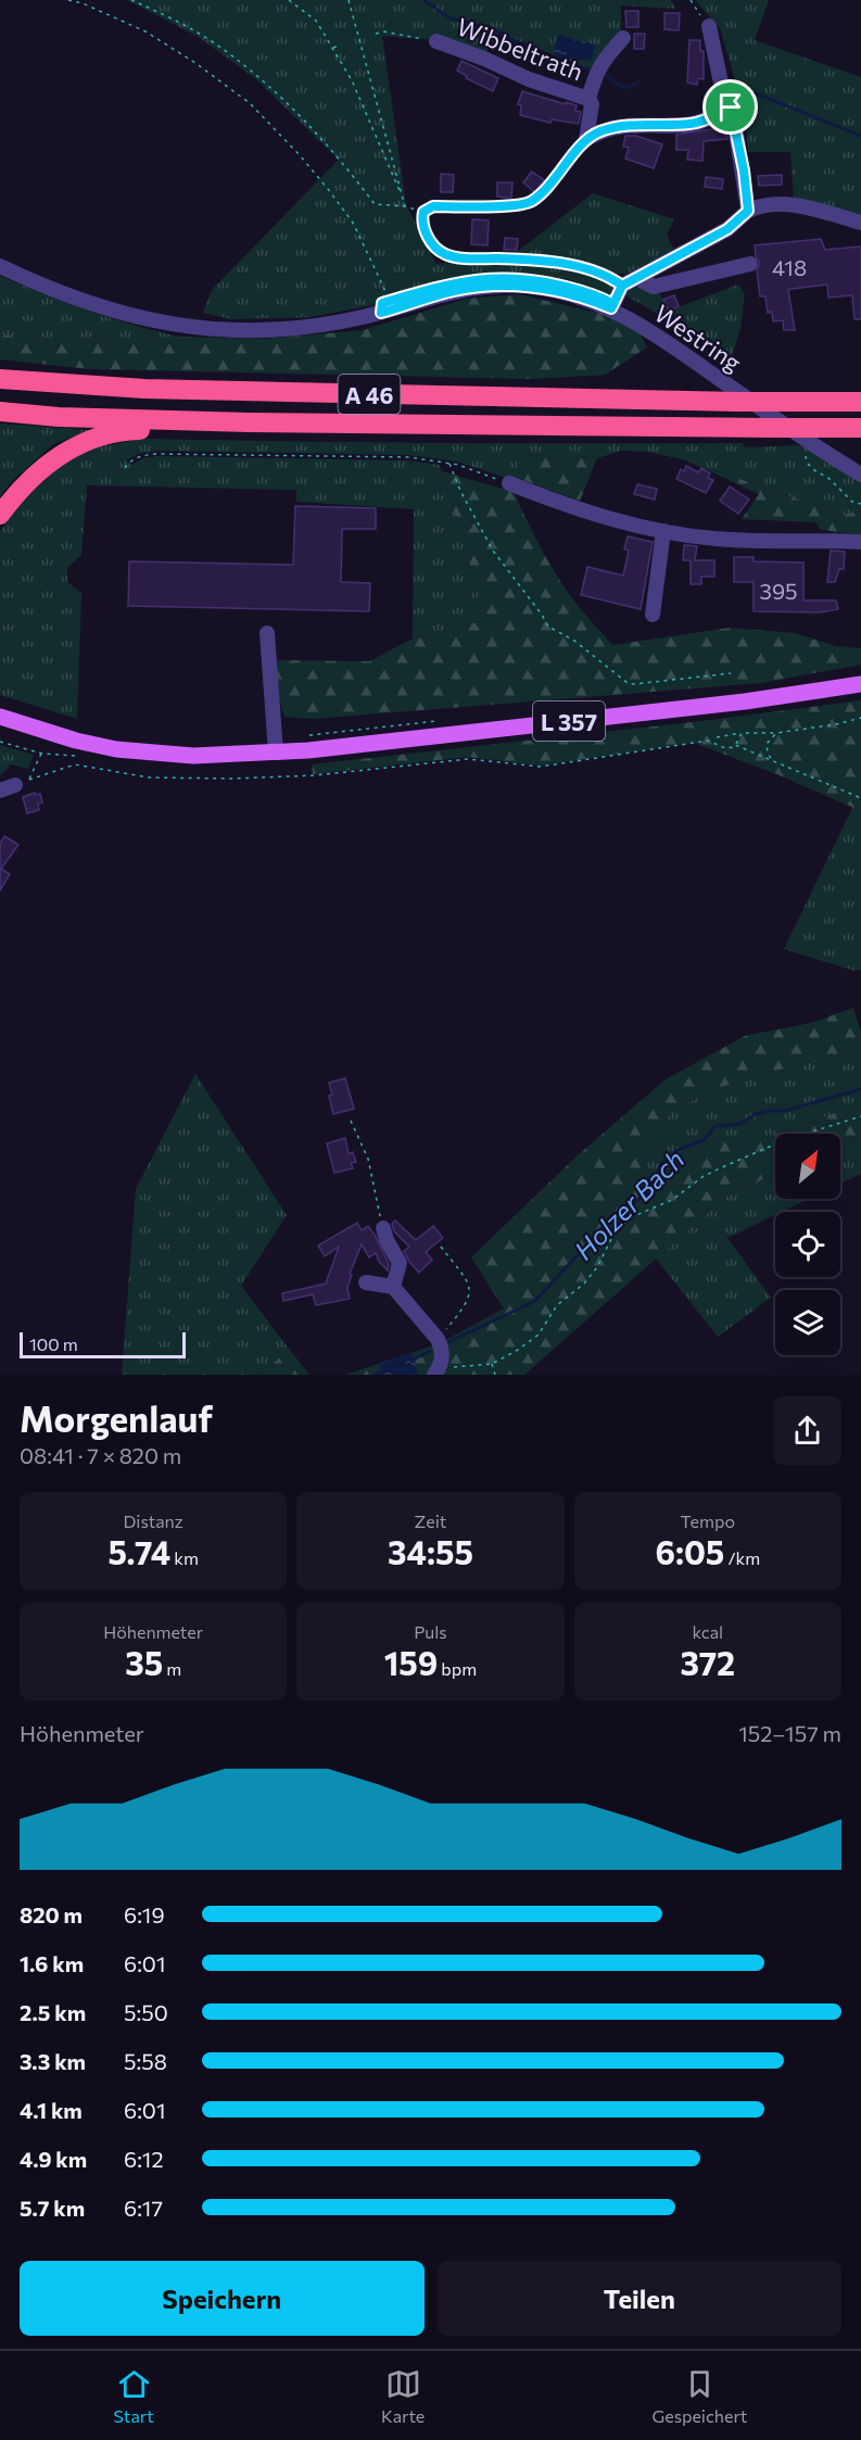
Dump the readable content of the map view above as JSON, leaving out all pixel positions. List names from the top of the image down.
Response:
{
  "streets": {
    "highway": ["A 46"],
    "main road": ["L 357"],
    "street": ["Wibbeltrath", "Westring"]
  },
  "crossings": [
    ["Westring", "A 46"]
  ],
  "water": ["Holzer Bach"],
  "house_numbers": ["418", "395"],
  "scale_bar": "100 m",
  "north": "top right",
  "page": {
    "scale": "100 m",
    "heading": ["Morgenlauf", "08:41 · 7 × 820 m"],
    "stats": [
      ["Distanz", "5.74 km"],
      ["Zeit", "34:55"],
      ["Tempo", "6:05 /km"],
      ["Höhenmeter", "35 m"],
      ["Puls", "159 bpm"],
      ["kcal", "372"]
    ],
    "chart": ["Höhenmeter", "152–157 m"],
    "list": [
      {
        "name": "820 m",
        "note": "6:19"
      },
      {
        "name": "1.6 km",
        "note": "6:01"
      },
      {
        "name": "2.5 km",
        "note": "5:50"
      },
      {
        "name": "3.3 km",
        "note": "5:58"
      },
      {
        "name": "4.1 km",
        "note": "6:01"
      },
      {
        "name": "4.9 km",
        "note": "6:12"
      },
      {
        "name": "5.7 km",
        "note": "6:17"
      }
    ],
    "buttons": ["Speichern", "Teilen"],
    "tabs": ["Start", "Karte", "Gespeichert"]
  }
}
